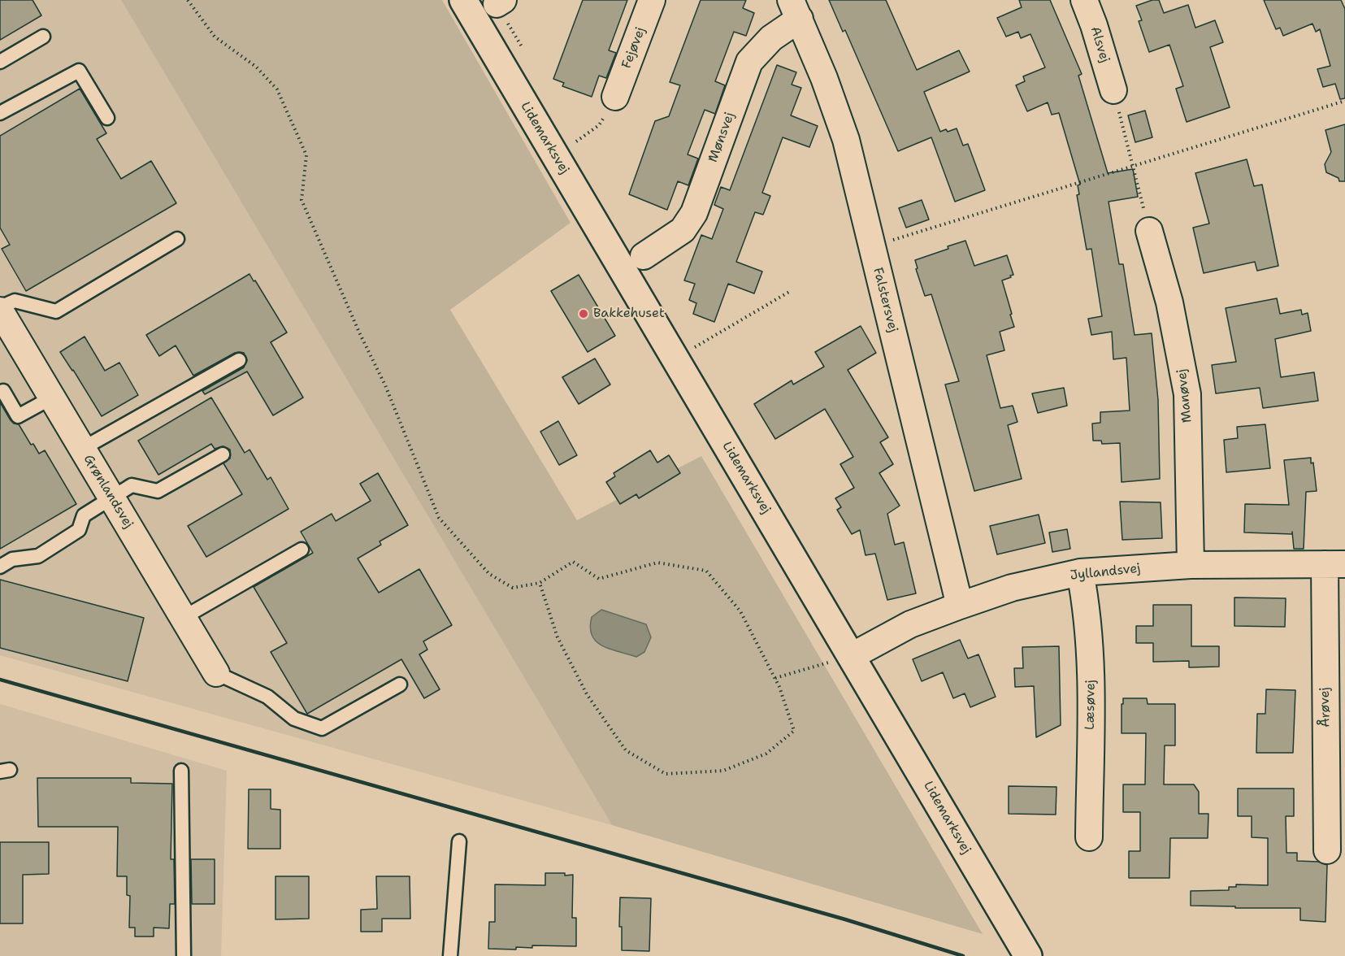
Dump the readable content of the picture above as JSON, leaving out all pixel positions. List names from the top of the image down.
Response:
{
  "streets": {
    "street": [
      "Alsvej",
      "Fejøvej",
      "Mønsvej",
      "Lidemarksvej",
      "Falstersvej",
      "Manøvej",
      "Grønlandsvej",
      "Jyllandsvej",
      "Læsøvej",
      "Årøvej"
    ]
  },
  "crossings": [
    ["Mønsvej", "Falstersvej"],
    ["Lidemarksvej", "Jyllandsvej"],
    ["Falstersvej", "Jyllandsvej"],
    ["Manøvej", "Jyllandsvej"],
    ["Jyllandsvej", "Læsøvej"],
    ["Jyllandsvej", "Årøvej"]
  ],
  "places": ["Bakkehuset"]
}
